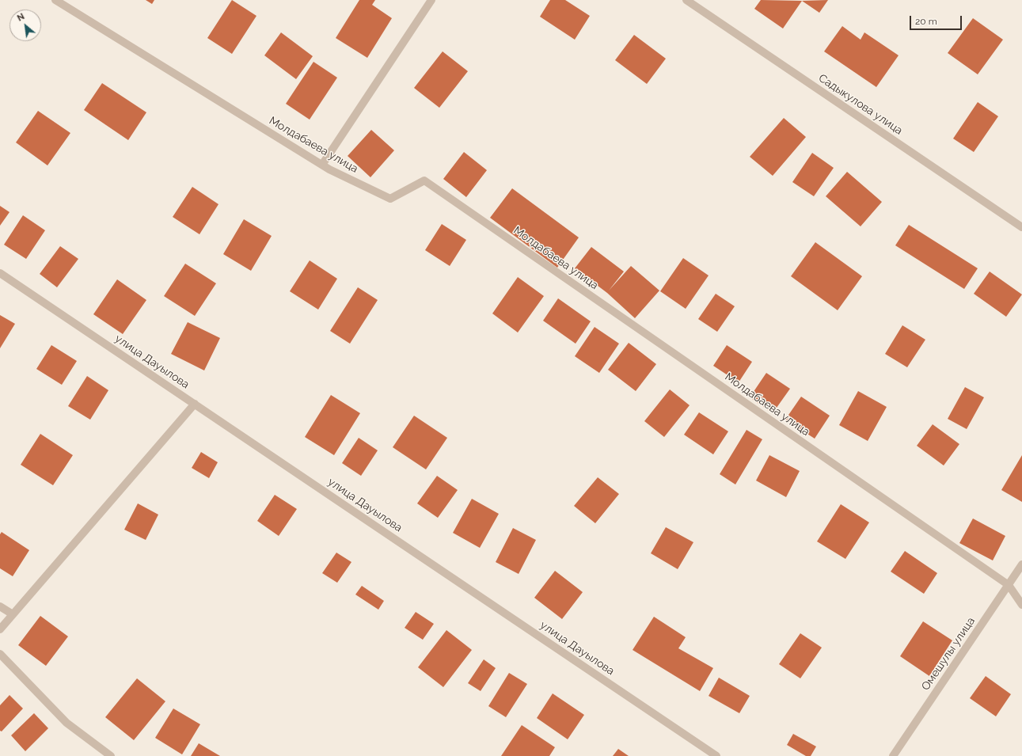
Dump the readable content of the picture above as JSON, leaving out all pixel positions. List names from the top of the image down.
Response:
{
  "streets": {
    "street": [
      "Садыкулова улица",
      "Молдабаева улица",
      "улица Дауылова",
      "Омешулы улица"
    ]
  },
  "crossings": [
    ["Молдабаева улица", "Омешулы улица"]
  ],
  "scale_bar": "20 m",
  "north": "top left"
}
